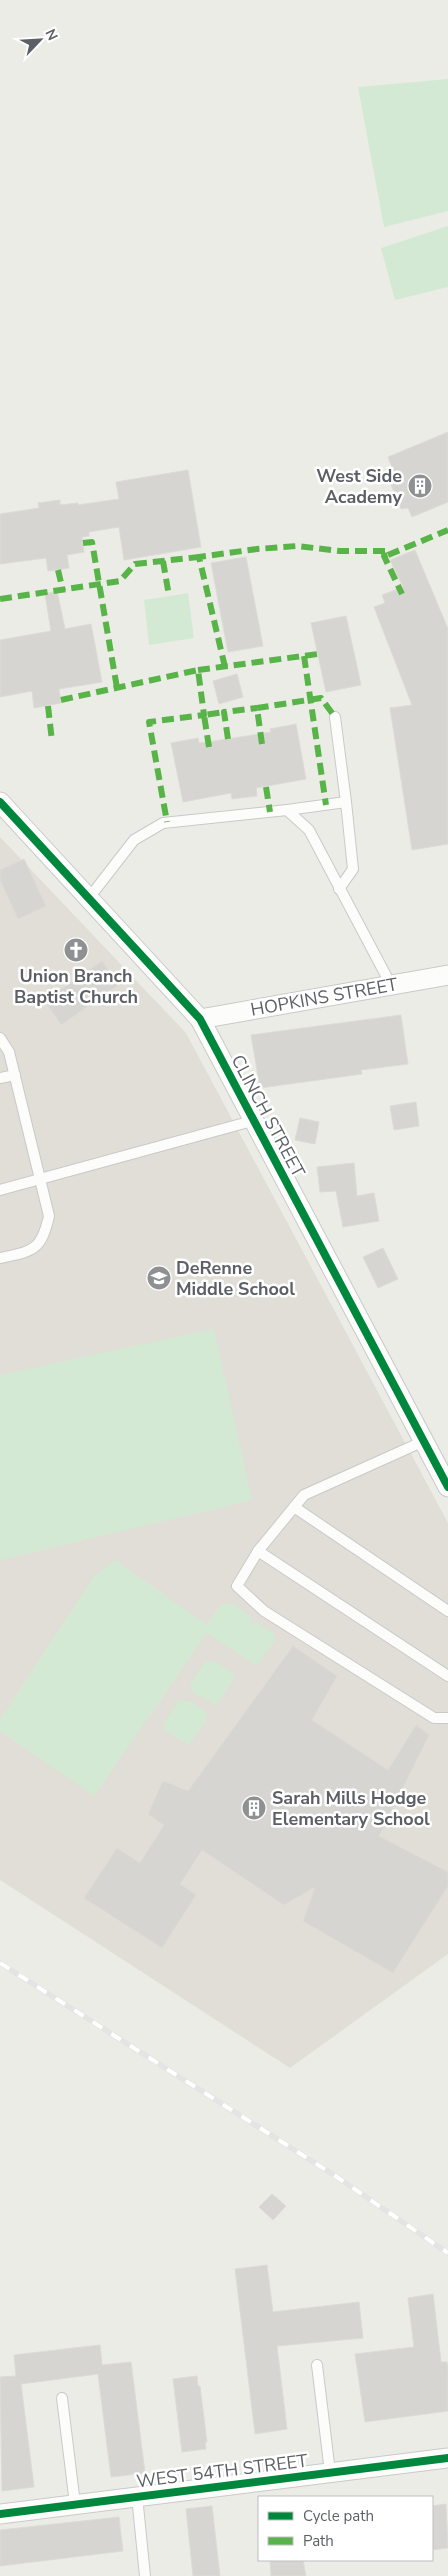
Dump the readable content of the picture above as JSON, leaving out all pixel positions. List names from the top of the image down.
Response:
{
  "streets": {
    "street": ["HOPKINS STREET", "CLINCH STREET", "WEST 54TH STREET"]
  },
  "crossings": [
    ["HOPKINS STREET", "CLINCH STREET"]
  ],
  "places": {
    "building": ["West Side Academy", "Sarah Mills Hodge Elementary School"],
    "church": ["Union Branch Baptist Church"],
    "school or university": ["DeRenne Middle School"]
  },
  "legend": ["Cycle path", "Path"],
  "north": "top right"
}
